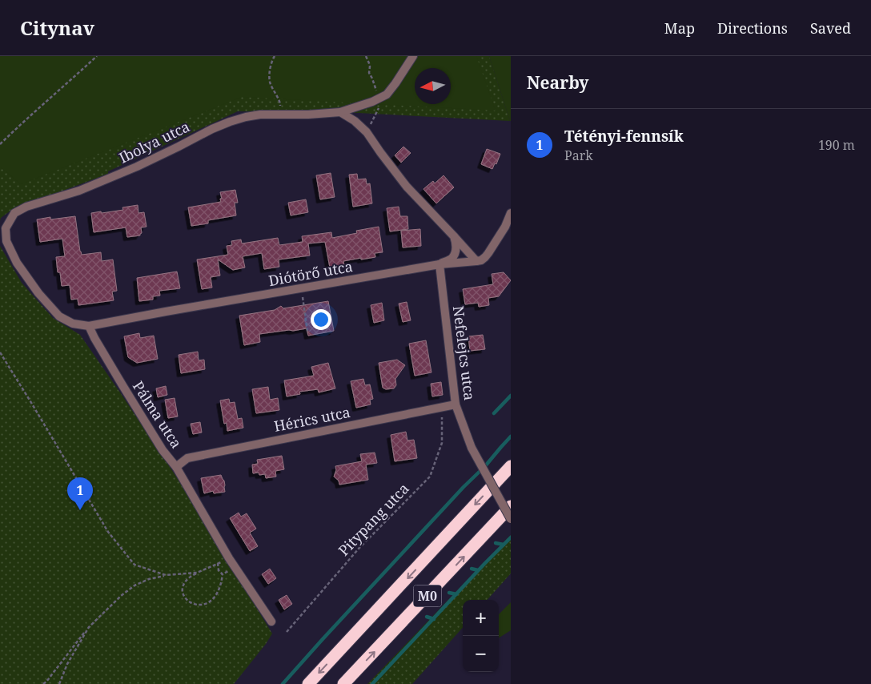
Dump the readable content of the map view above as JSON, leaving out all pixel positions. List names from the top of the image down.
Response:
{
  "streets": {
    "highway": ["M0"],
    "street": [
      "Ibolya utca",
      "Diótörő utca",
      "Nefelejcs utca",
      "Pálma utca",
      "Hérics utca"
    ],
    "path": ["Pitypang utca"]
  },
  "crossings": [
    ["Ibolya utca", "Diótörő utca"],
    ["Ibolya utca", "Pálma utca"],
    ["Diótörő utca", "Nefelejcs utca"],
    ["Diótörő utca", "Pálma utca"],
    ["Nefelejcs utca", "Hérics utca"],
    ["Pálma utca", "Hérics utca"],
    ["Hérics utca", "Pitypang utca"]
  ],
  "north": "left",
  "page": {
    "header": "Citynav",
    "nav": ["Map", "Directions", "Saved"],
    "heading": "Nearby",
    "list": [
      {
        "mark": "1",
        "name": "Tétényi-fennsík",
        "note": "Park",
        "value": "190 m"
      }
    ],
    "pins": "1",
    "map_buttons": ["+", "−"]
  }
}
